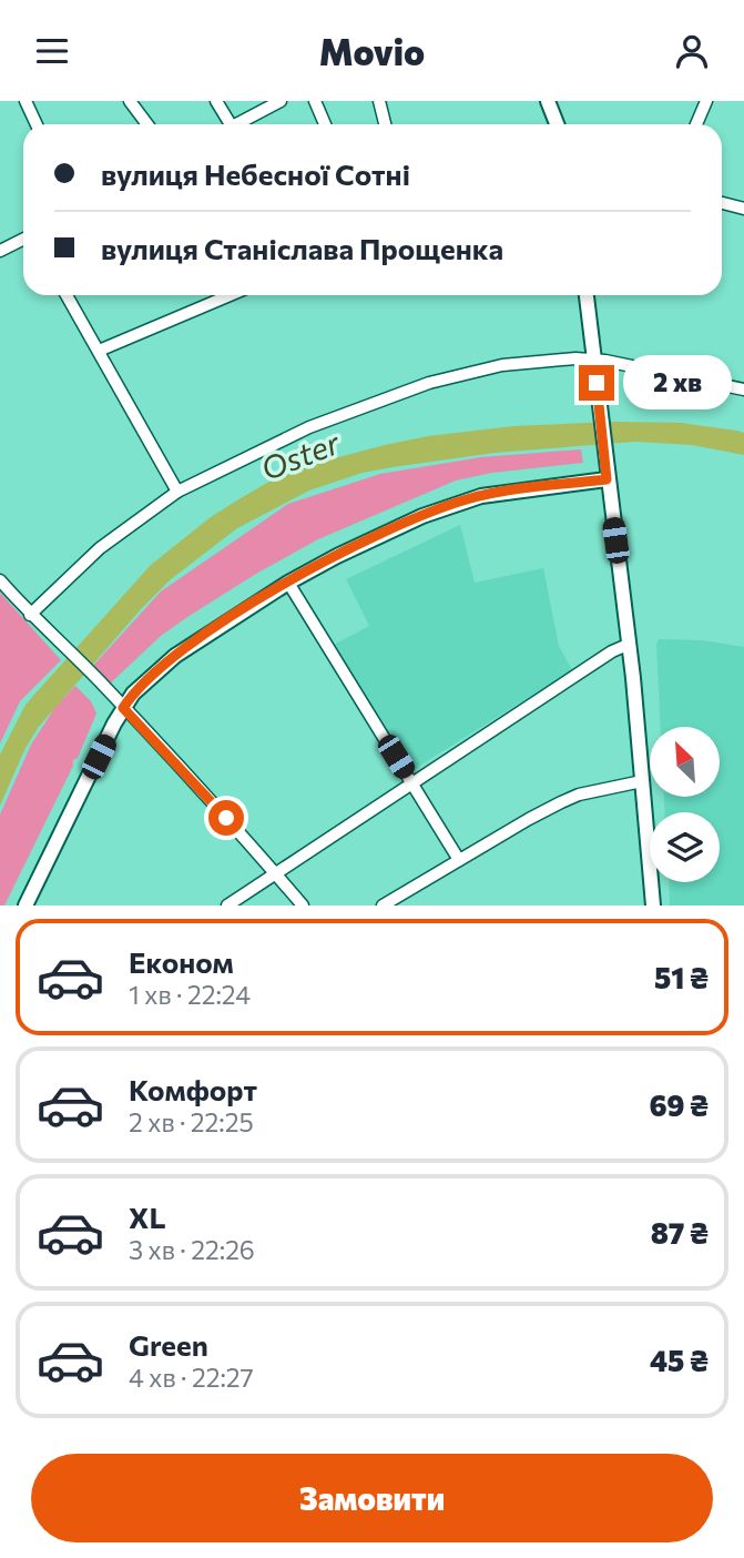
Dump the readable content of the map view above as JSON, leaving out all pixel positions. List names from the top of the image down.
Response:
{
  "water": ["Oster"],
  "north": "top left",
  "page": {
    "header": "Movio",
    "banner": ["вулиця Небесної Сотні", "вулиця Станіслава Прощенка"],
    "bubble": "2 хв",
    "list": [
      {
        "name": "Економ",
        "note": "1 хв · 22:24",
        "value": "51 ₴"
      },
      {
        "name": "Комфорт",
        "note": "2 хв · 22:25",
        "value": "69 ₴"
      },
      {
        "name": "XL",
        "note": "3 хв · 22:26",
        "value": "87 ₴"
      },
      {
        "name": "Green",
        "note": "4 хв · 22:27",
        "value": "45 ₴"
      }
    ],
    "buttons": "Замовити"
  }
}
